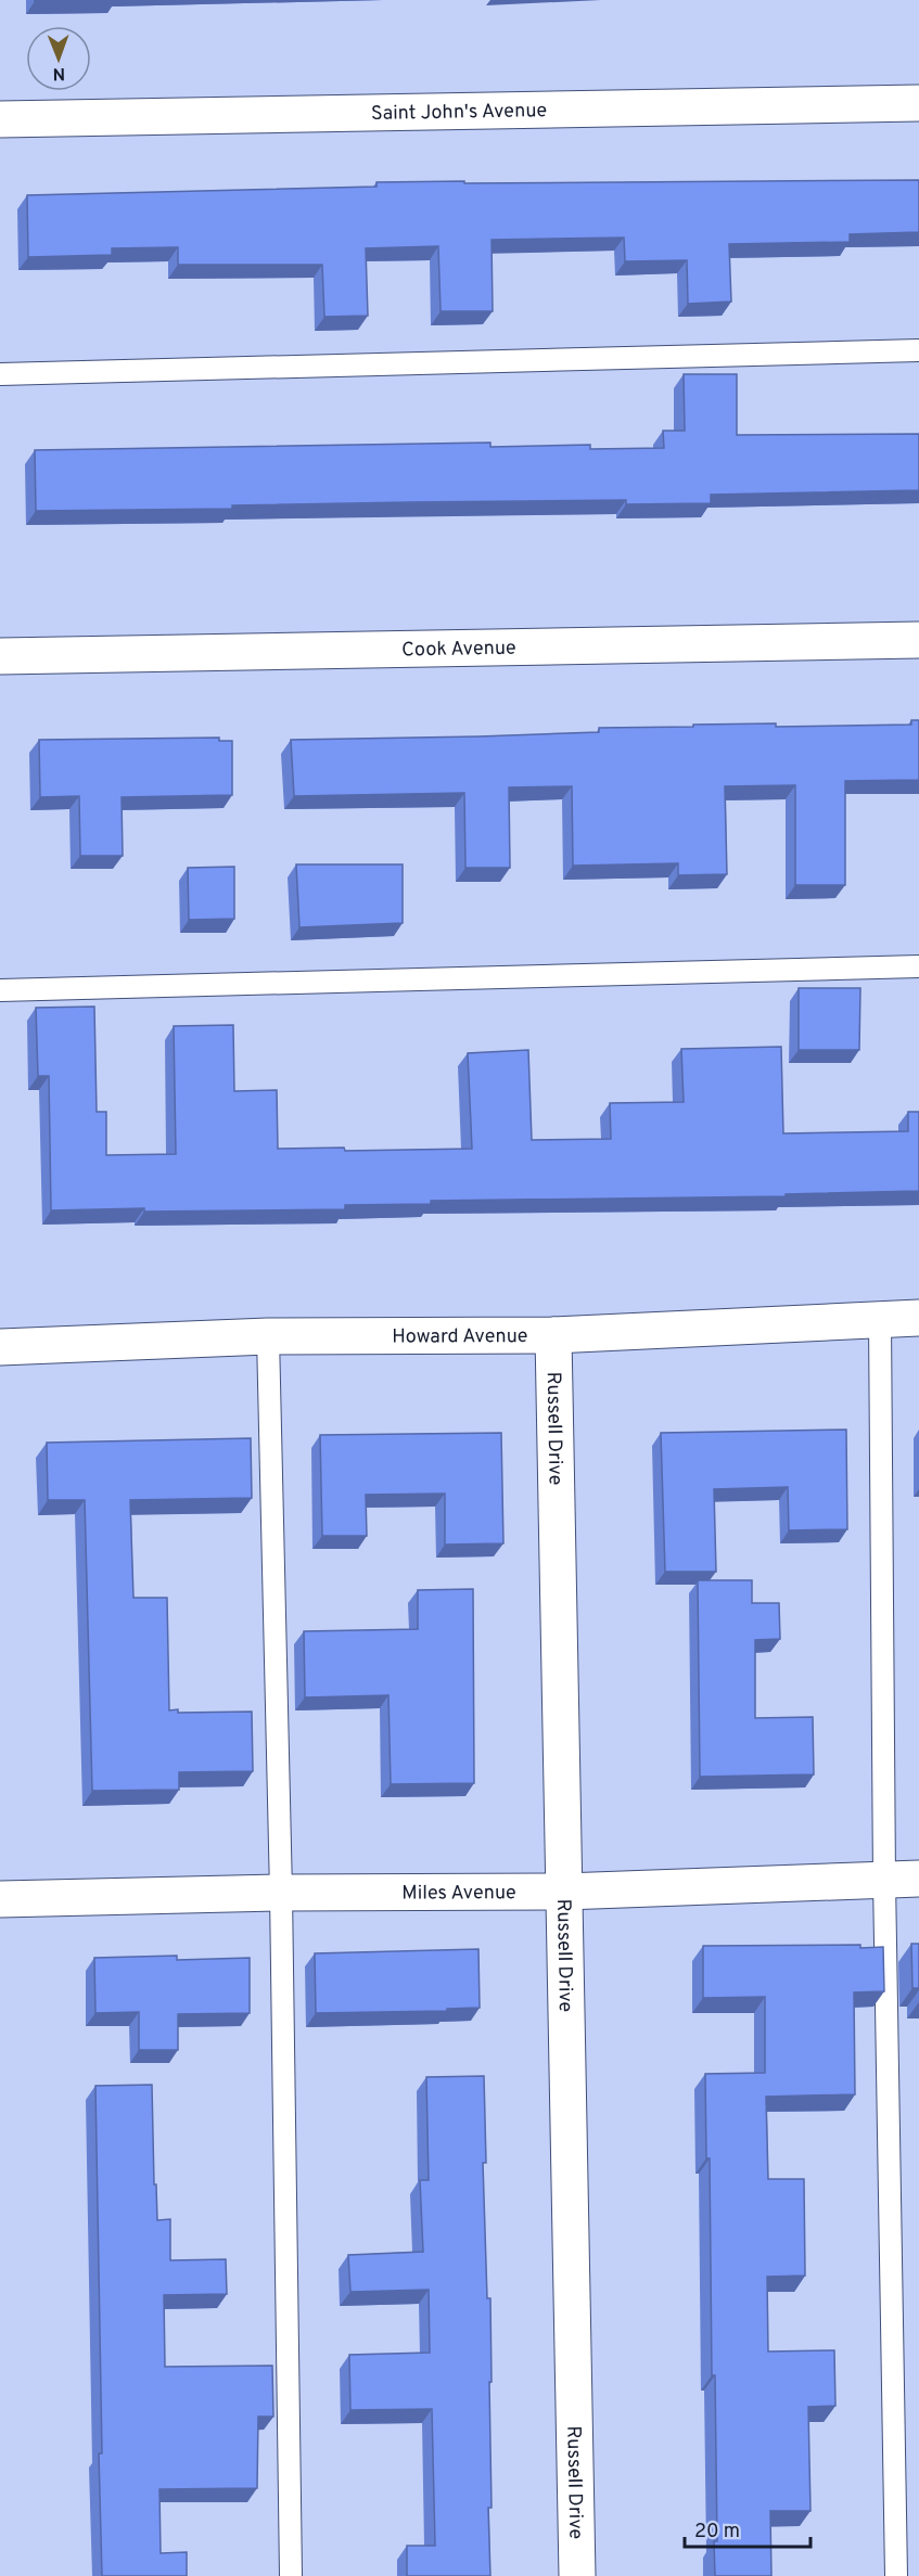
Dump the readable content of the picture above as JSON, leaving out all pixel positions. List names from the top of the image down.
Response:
{
  "streets": {
    "street": [
      "Saint John's Avenue",
      "Cook Avenue",
      "Howard Avenue",
      "Russell Drive",
      "Miles Avenue"
    ]
  },
  "crossings": [
    ["Howard Avenue", "Russell Drive"],
    ["Russell Drive", "Miles Avenue"]
  ],
  "scale_bar": "20 m",
  "north": "bottom"
}
